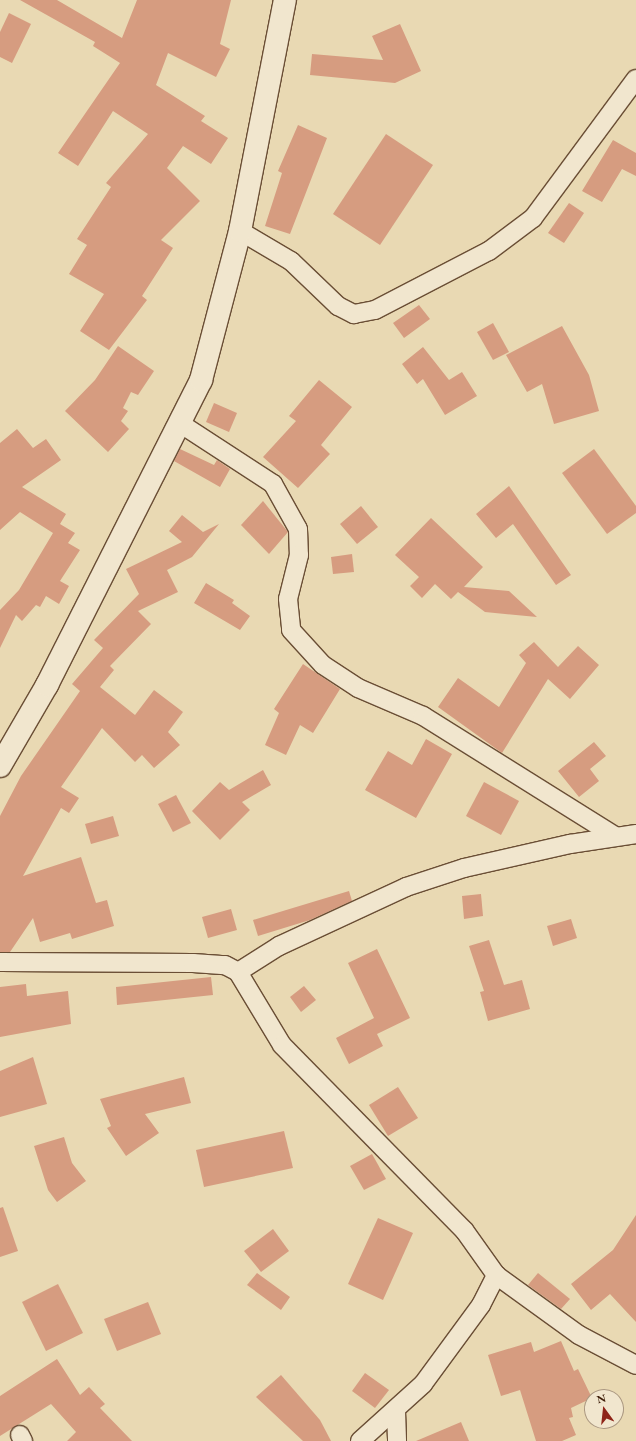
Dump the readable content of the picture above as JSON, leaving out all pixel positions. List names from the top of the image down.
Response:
{
  "north": "top"
}
